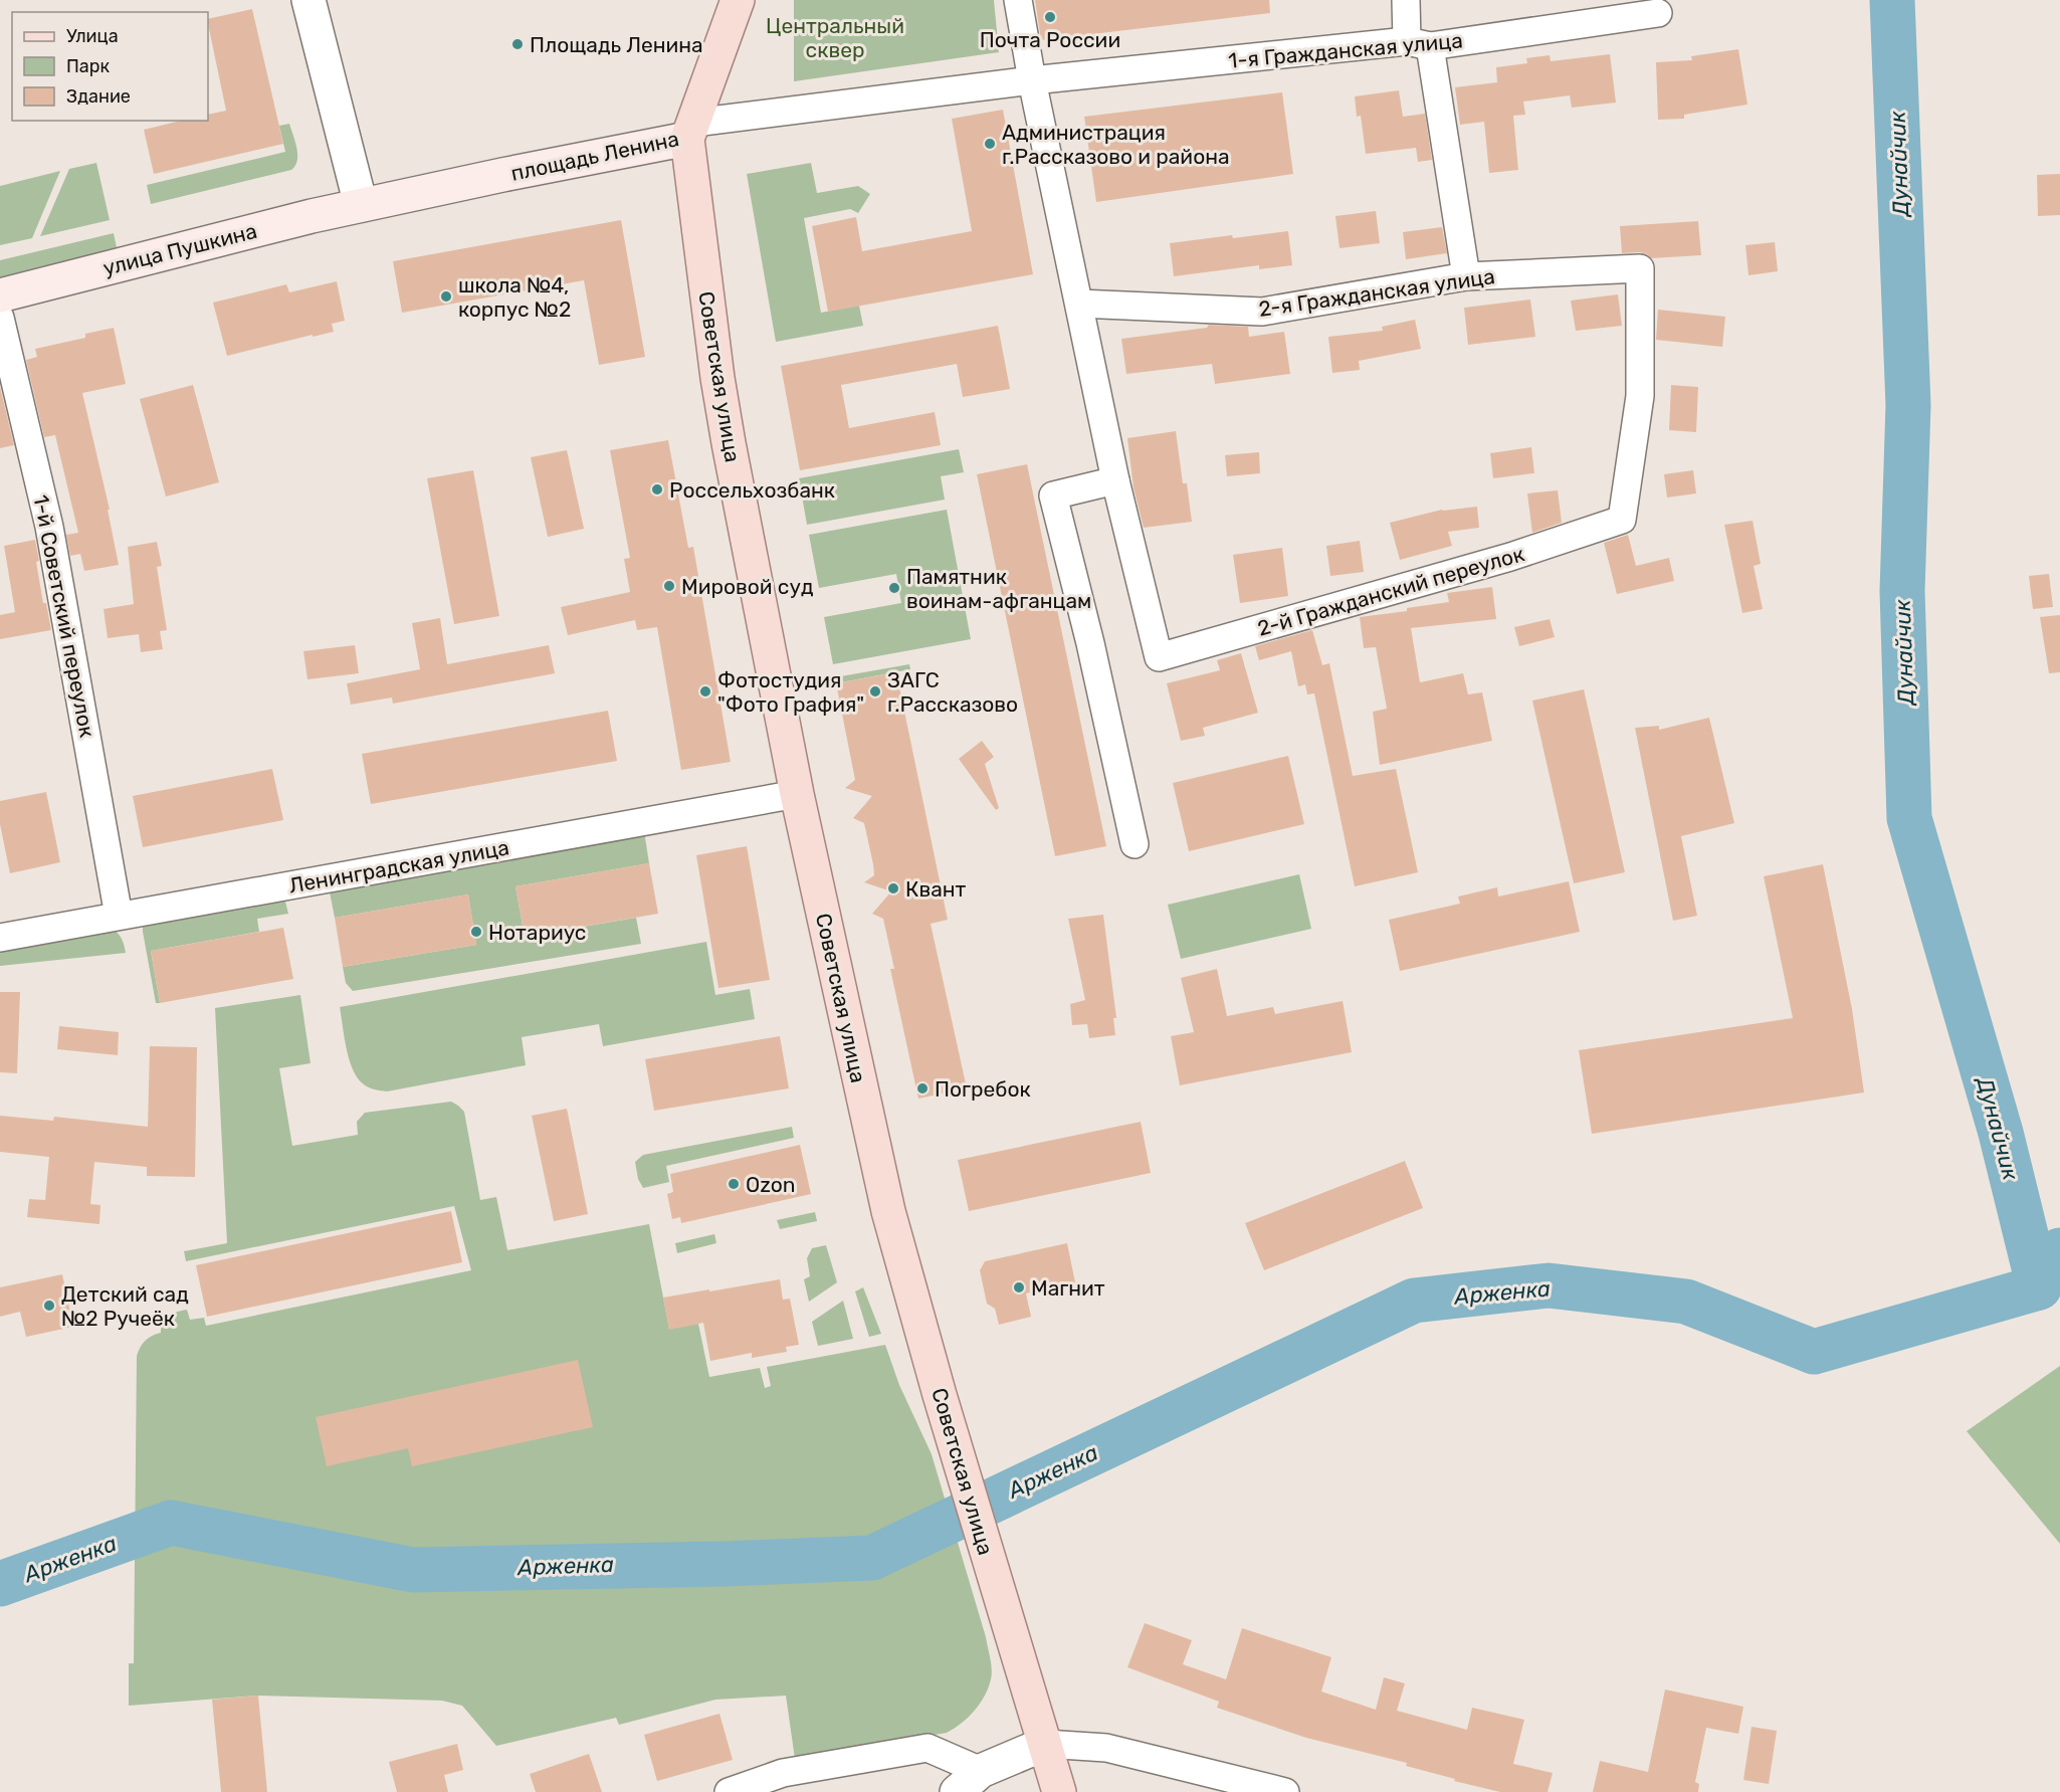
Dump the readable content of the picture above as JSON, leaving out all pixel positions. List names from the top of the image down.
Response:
{
  "streets": {
    "main road": ["площадь Ленина", "улица Пушкина", "Советская улица"],
    "street": [
      "1-я Гражданская улица",
      "2-я Гражданская улица",
      "2-й Гражданский переулок",
      "1-й Советский переулок",
      "Ленинградская улица"
    ]
  },
  "crossings": [
    ["1-я Гражданская улица", "площадь Ленина"],
    ["1-я Гражданская улица", "Советская улица"],
    ["площадь Ленина", "улица Пушкина"],
    ["площадь Ленина", "Советская улица"],
    ["2-я Гражданская улица", "2-й Гражданский переулок"],
    ["Советская улица", "Ленинградская улица"],
    ["1-й Советский переулок", "Ленинградская улица"]
  ],
  "water": ["Дунайчик", "Арженка"],
  "parks": ["Центральный сквер"],
  "places": [
    "Почта России",
    "Площадь Ленина",
    "Администрация г.Рассказово и района",
    "школа №4, корпус №2",
    "Россельхозбанк",
    "Мировой суд",
    "Памятник воинам-афганцам",
    "Фотостудия \"Фото Графия\"",
    "ЗАГС г.Рассказово",
    "Квант",
    "Нотариус",
    "Погребок",
    "Ozon",
    "Магнит",
    "Детский сад №2 Ручеёк"
  ],
  "legend": ["Улица", "Парк", "Здание"]
}
